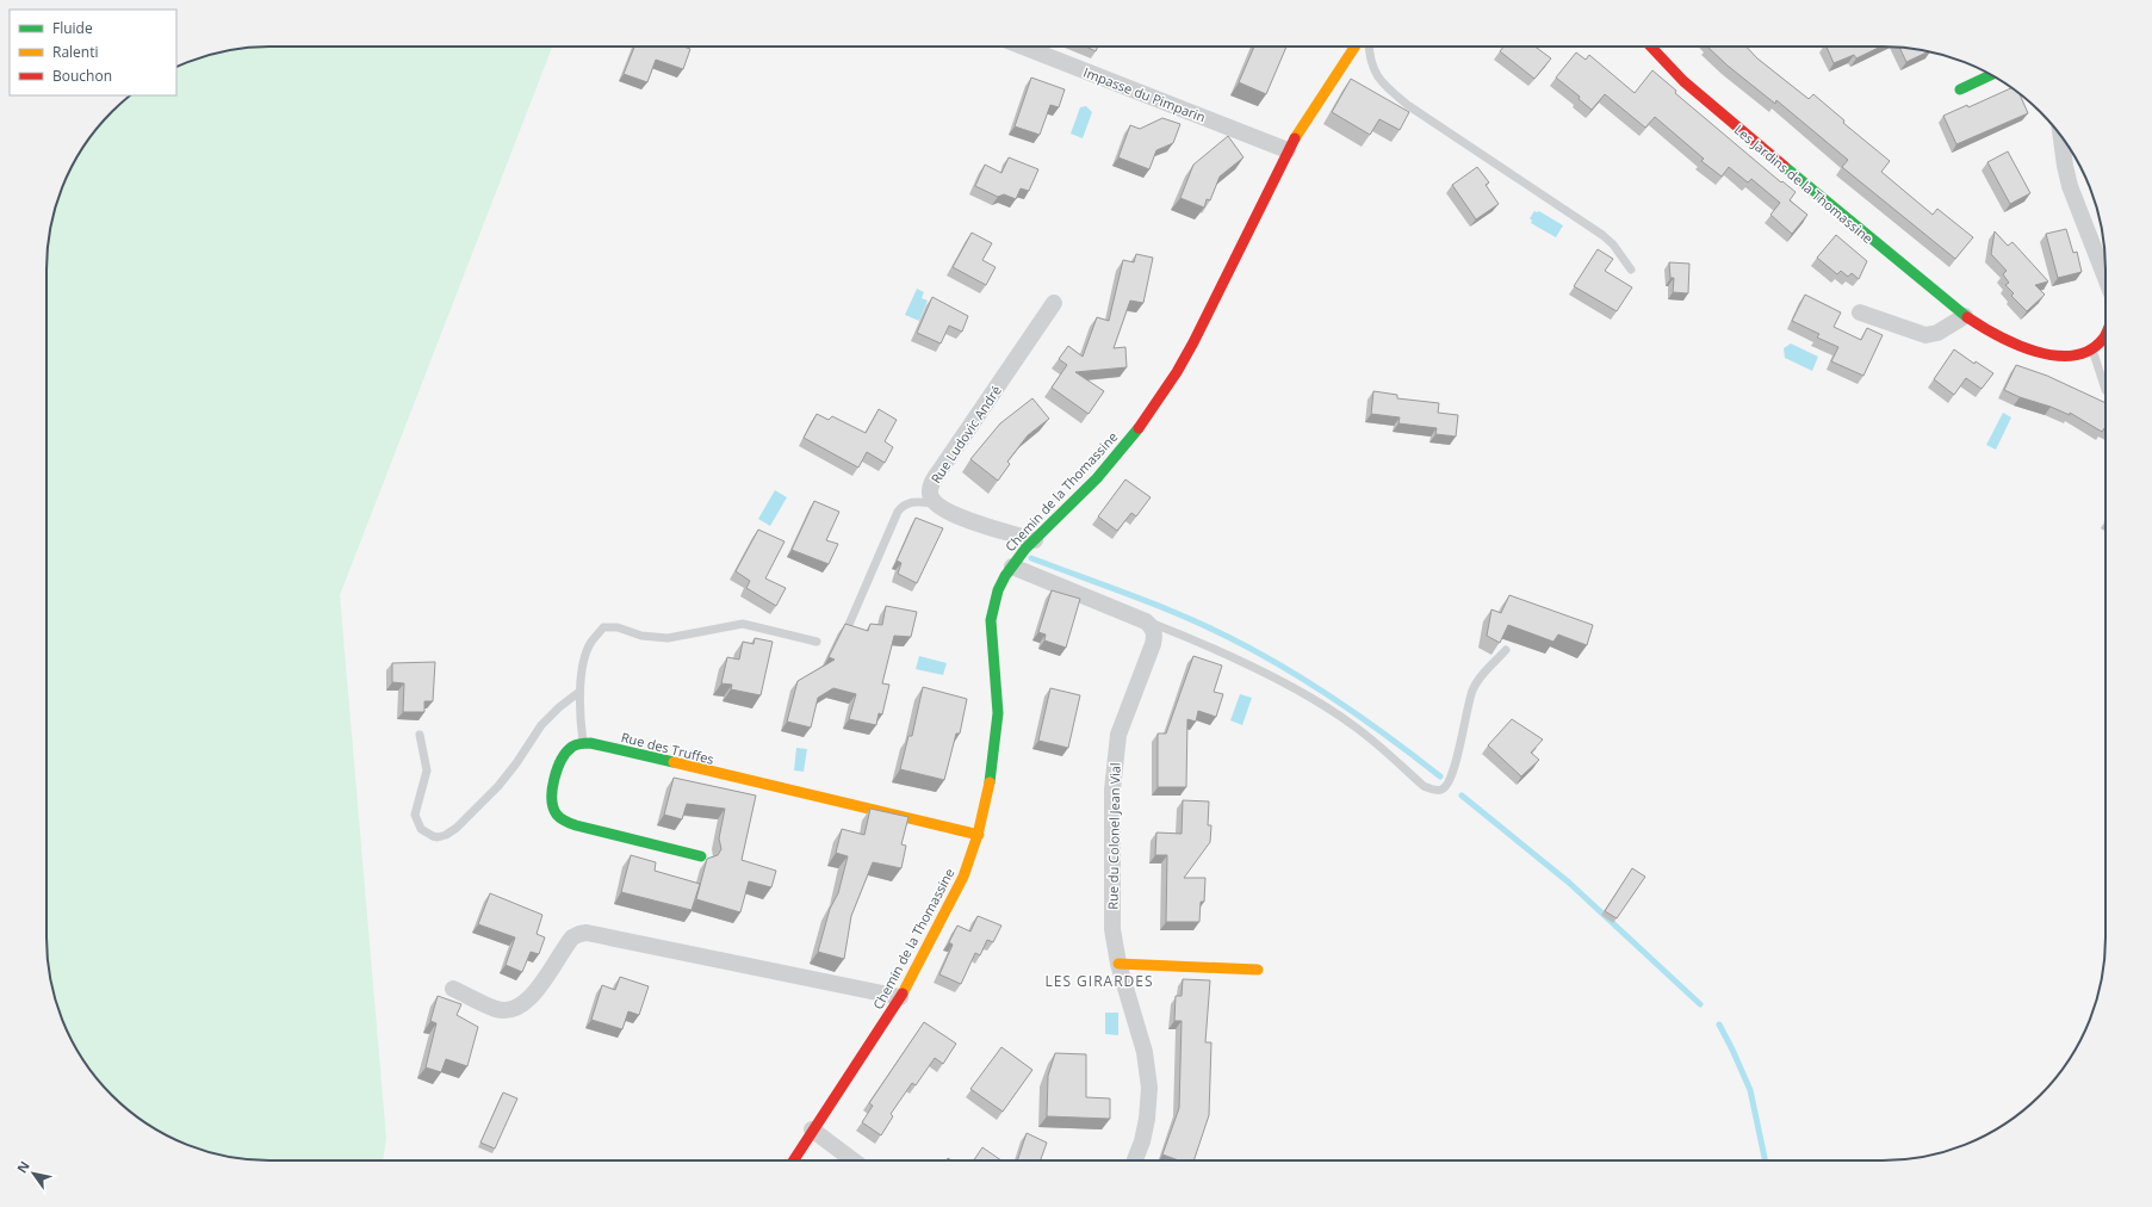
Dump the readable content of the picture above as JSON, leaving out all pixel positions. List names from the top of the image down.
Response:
{
  "streets": {
    "street": [
      "Impasse du Pimparin",
      "Les Jardins de la Thomassine",
      "Rue Ludovic André",
      "Chemin de la Thomassine",
      "Rue des Truffes",
      "Rue du Colonel Jean Vial"
    ]
  },
  "crossings": [
    ["Impasse du Pimparin", "Chemin de la Thomassine"],
    ["Rue Ludovic André", "Chemin de la Thomassine"],
    ["Chemin de la Thomassine", "Rue des Truffes"]
  ],
  "districts": ["LES GIRARDES"],
  "legend": ["Fluide", "Ralenti", "Bouchon"],
  "north": "top left"
}
